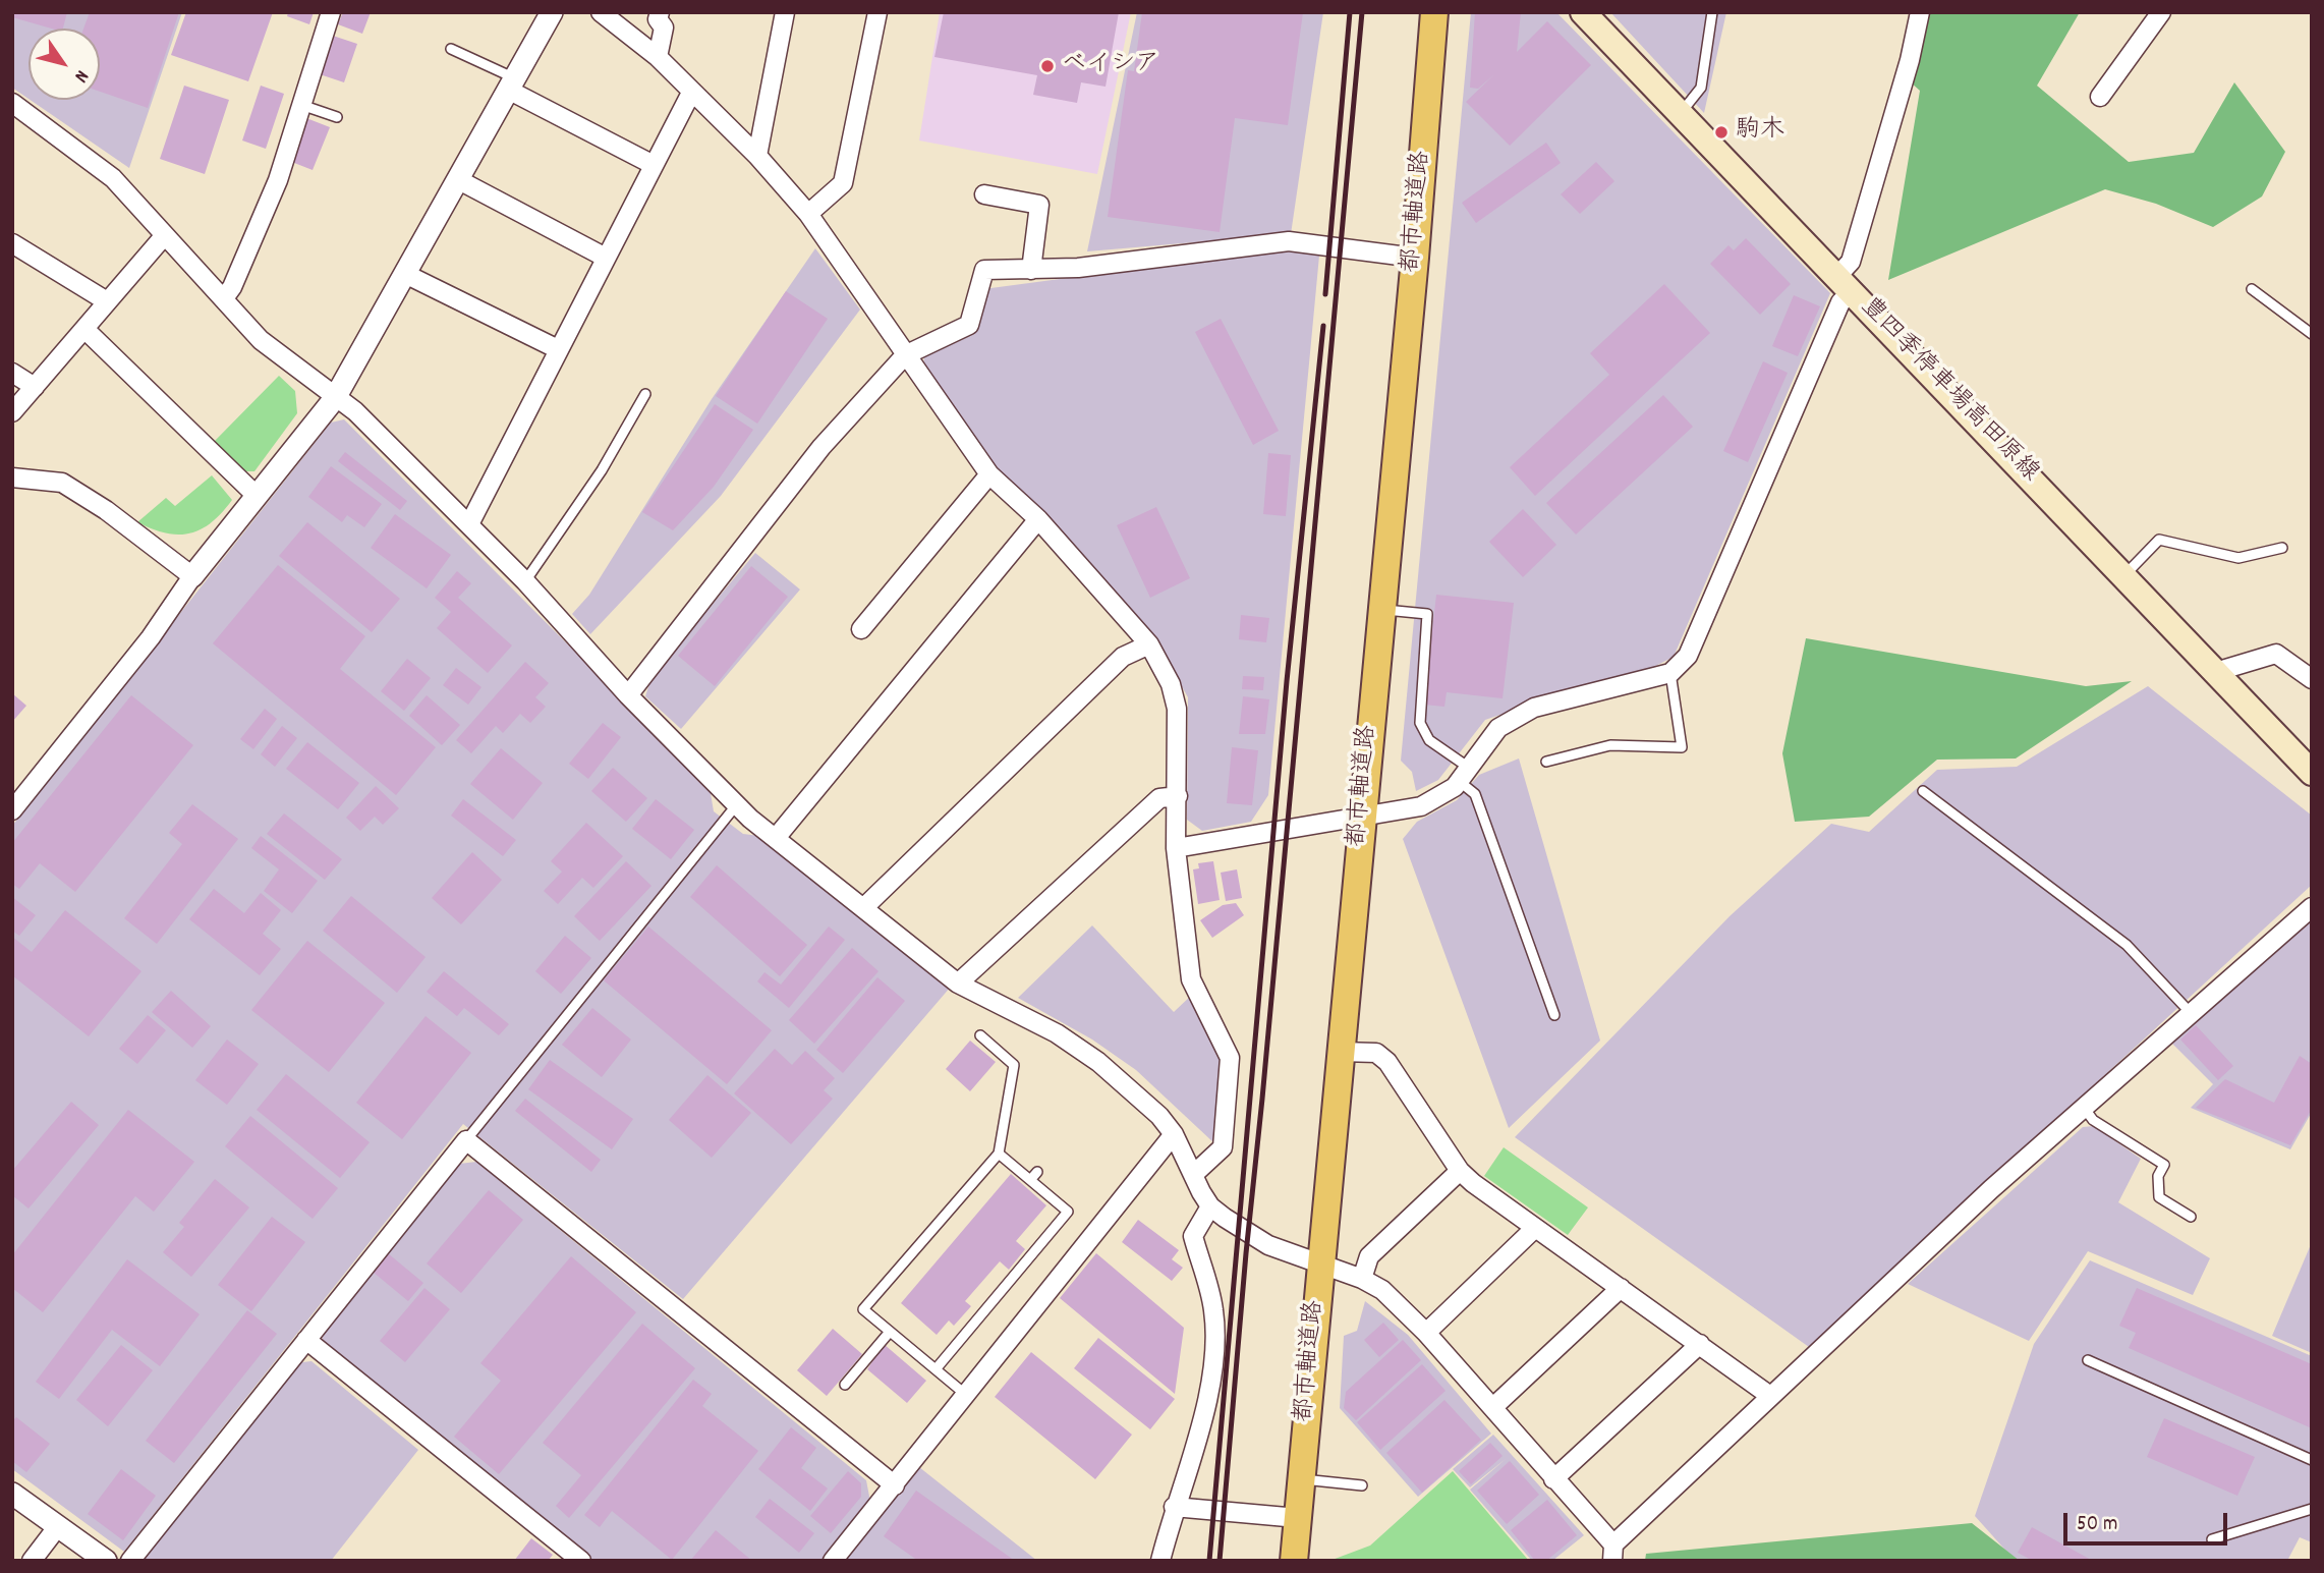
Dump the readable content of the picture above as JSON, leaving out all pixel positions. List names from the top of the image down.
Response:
{
  "streets": {
    "main road": ["都市軸道路", "豊四季停車場高田原線"]
  },
  "places": ["ベイシア", "駒木"],
  "scale_bar": "50 m",
  "north": "bottom right"
}
